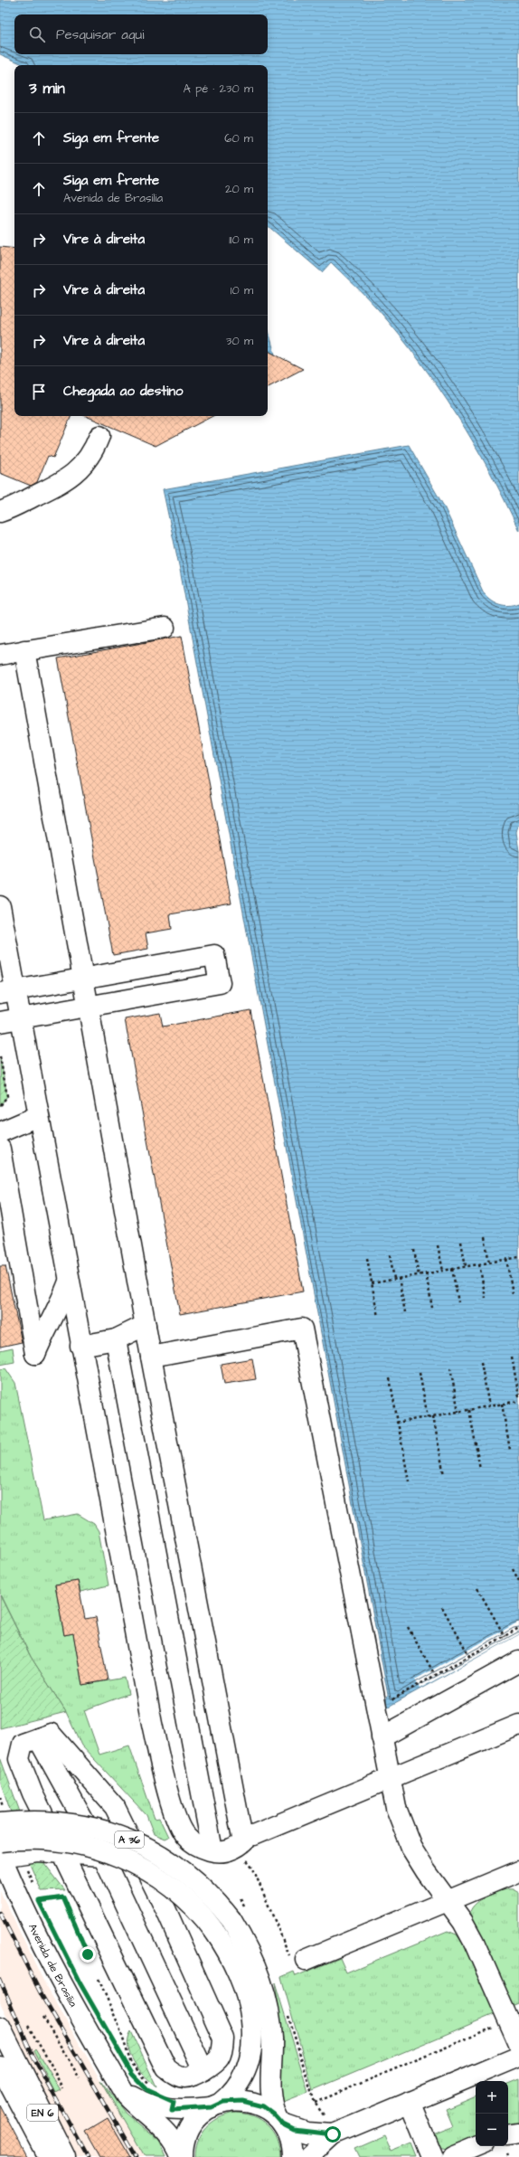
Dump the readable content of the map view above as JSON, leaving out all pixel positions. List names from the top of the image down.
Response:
{
  "streets": {
    "main road": ["A 36", "Avenida de Brasília", "EN 6"]
  },
  "crossings": [
    ["A 36", "Avenida de Brasília"]
  ],
  "page": {
    "search": "Pesquisar aqui",
    "heading": ["3 min", "A pé · 230 m"],
    "list": [
      ["Siga em frente", "60 m"],
      ["Siga em frente", "Avenida de Brasília", "20 m"],
      ["Vire à direita", "110 m"],
      ["Vire à direita", "10 m"],
      ["Vire à direita", "30 m"],
      "Chegada ao destino"
    ],
    "map_buttons": ["+", "−"]
  }
}
